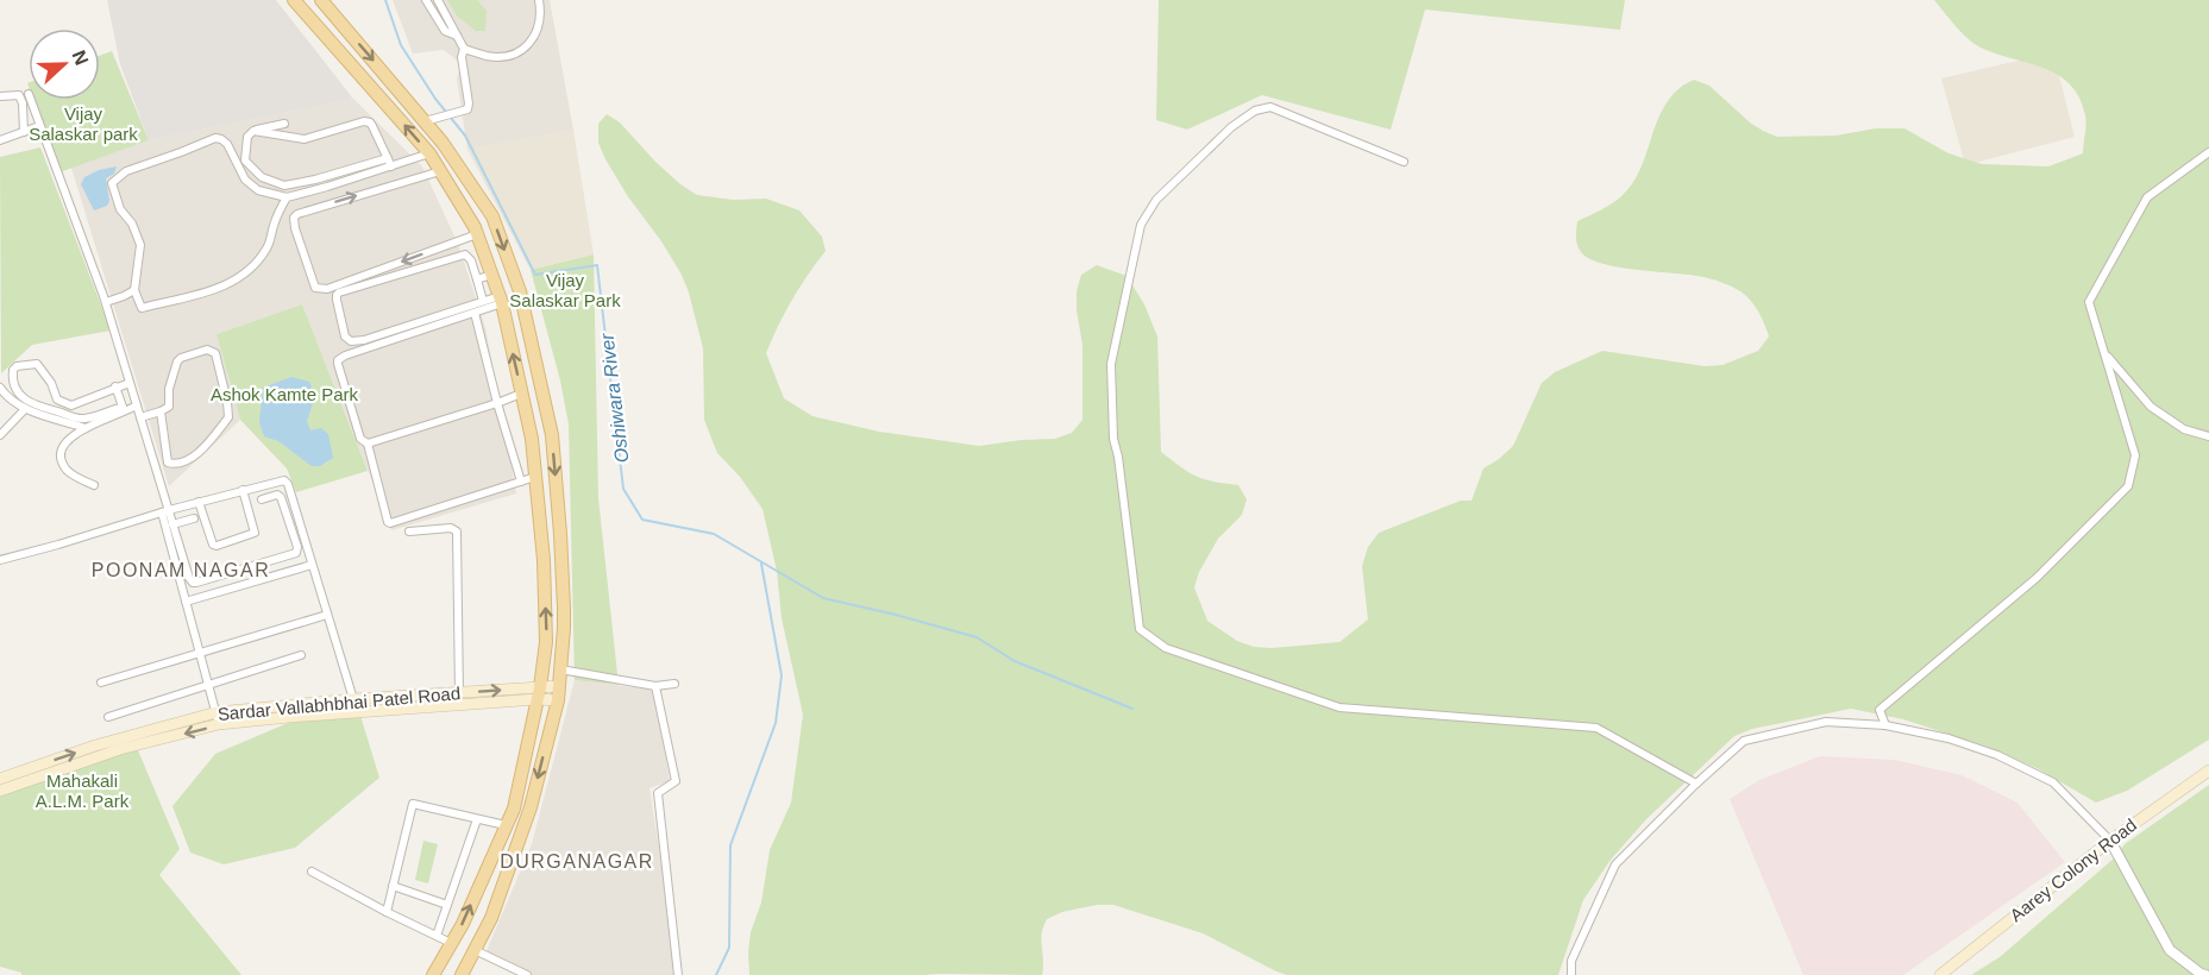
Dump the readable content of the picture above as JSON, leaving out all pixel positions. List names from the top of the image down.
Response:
{
  "streets": {
    "main road": ["Sardar Vallabhbhai Patel Road", "Aarey Colony Road"]
  },
  "districts": ["POONAM NAGAR", "DURGANAGAR"],
  "water": ["Oshiwara River"],
  "parks": [
    "Vijay Salaskar park",
    "Vijay Salaskar Park",
    "Ashok Kamte Park",
    "Mahakali A.L.M. Park"
  ],
  "north": "right"
}
